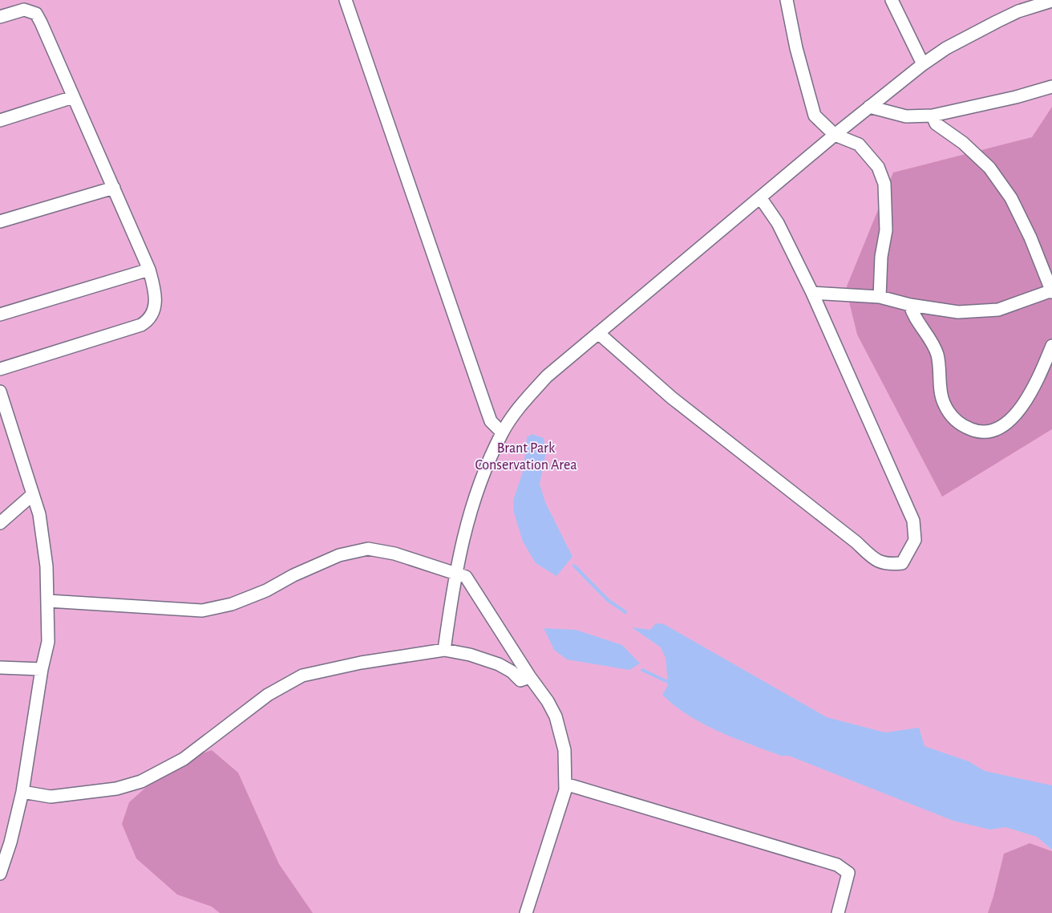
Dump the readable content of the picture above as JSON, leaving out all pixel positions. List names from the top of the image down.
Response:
{
  "parks": ["Brant Park Conservation Area"]
}
